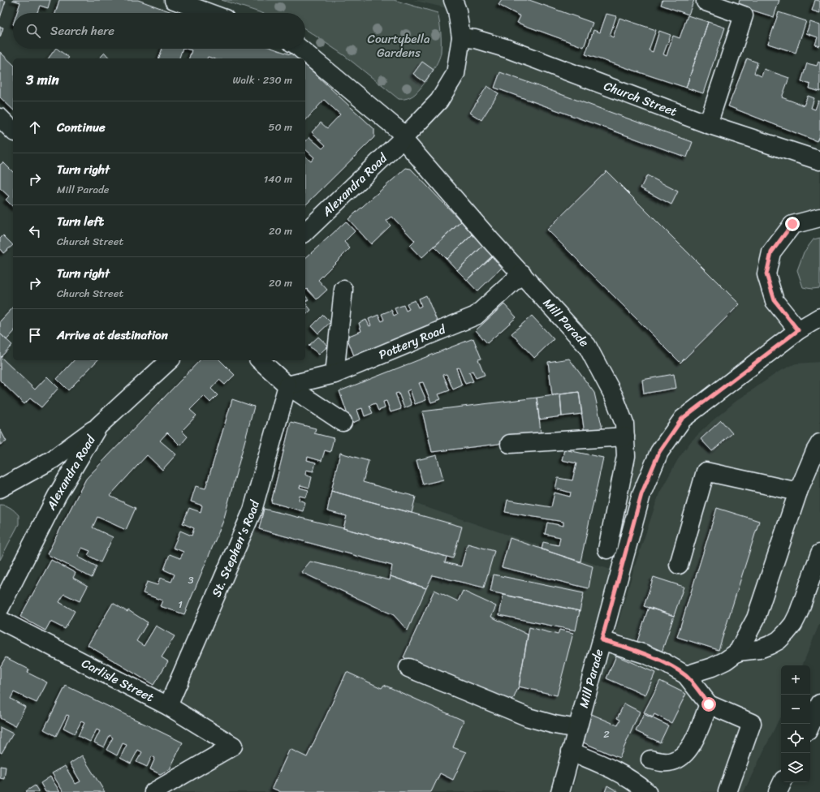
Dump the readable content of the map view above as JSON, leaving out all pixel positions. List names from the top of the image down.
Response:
{
  "streets": {
    "street": [
      "Church Street",
      "Alexandra Road",
      "Mill Parade",
      "Pottery Road",
      "St. Stephen's Road",
      "Carlisle Street"
    ]
  },
  "crossings": [
    ["Church Street", "Alexandra Road"],
    ["Alexandra Road", "Mill Parade"],
    ["Mill Parade", "Pottery Road"],
    ["Pottery Road", "St. Stephen's Road"],
    ["St. Stephen's Road", "Carlisle Street"]
  ],
  "parks": ["Courtybella Gardens"],
  "house_numbers": ["3", "1", "2"],
  "page": {
    "search": "Search here",
    "heading": ["3 min", "Walk · 230 m"],
    "list": [
      ["Continue", "50 m"],
      ["Turn right", "Mill Parade", "140 m"],
      ["Turn left", "Church Street", "20 m"],
      ["Turn right", "Church Street", "20 m"],
      "Arrive at destination"
    ],
    "map_buttons": ["+", "−"]
  }
}
